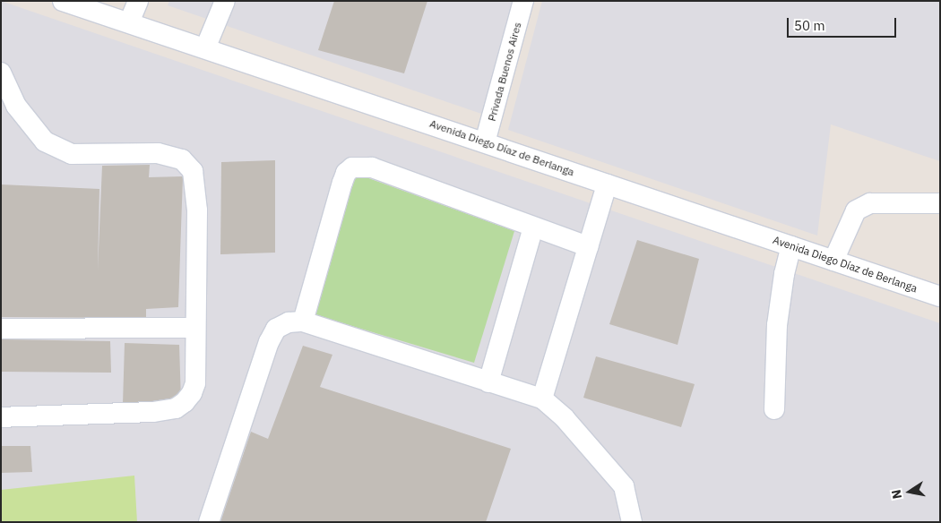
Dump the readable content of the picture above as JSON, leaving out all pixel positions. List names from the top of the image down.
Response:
{
  "streets": {
    "street": ["Privada Buenos Aires", "Avenida Diego Díaz de Berlanga"]
  },
  "crossings": [
    ["Privada Buenos Aires", "Avenida Diego Díaz de Berlanga"]
  ],
  "scale_bar": "50 m",
  "north": "left"
}
